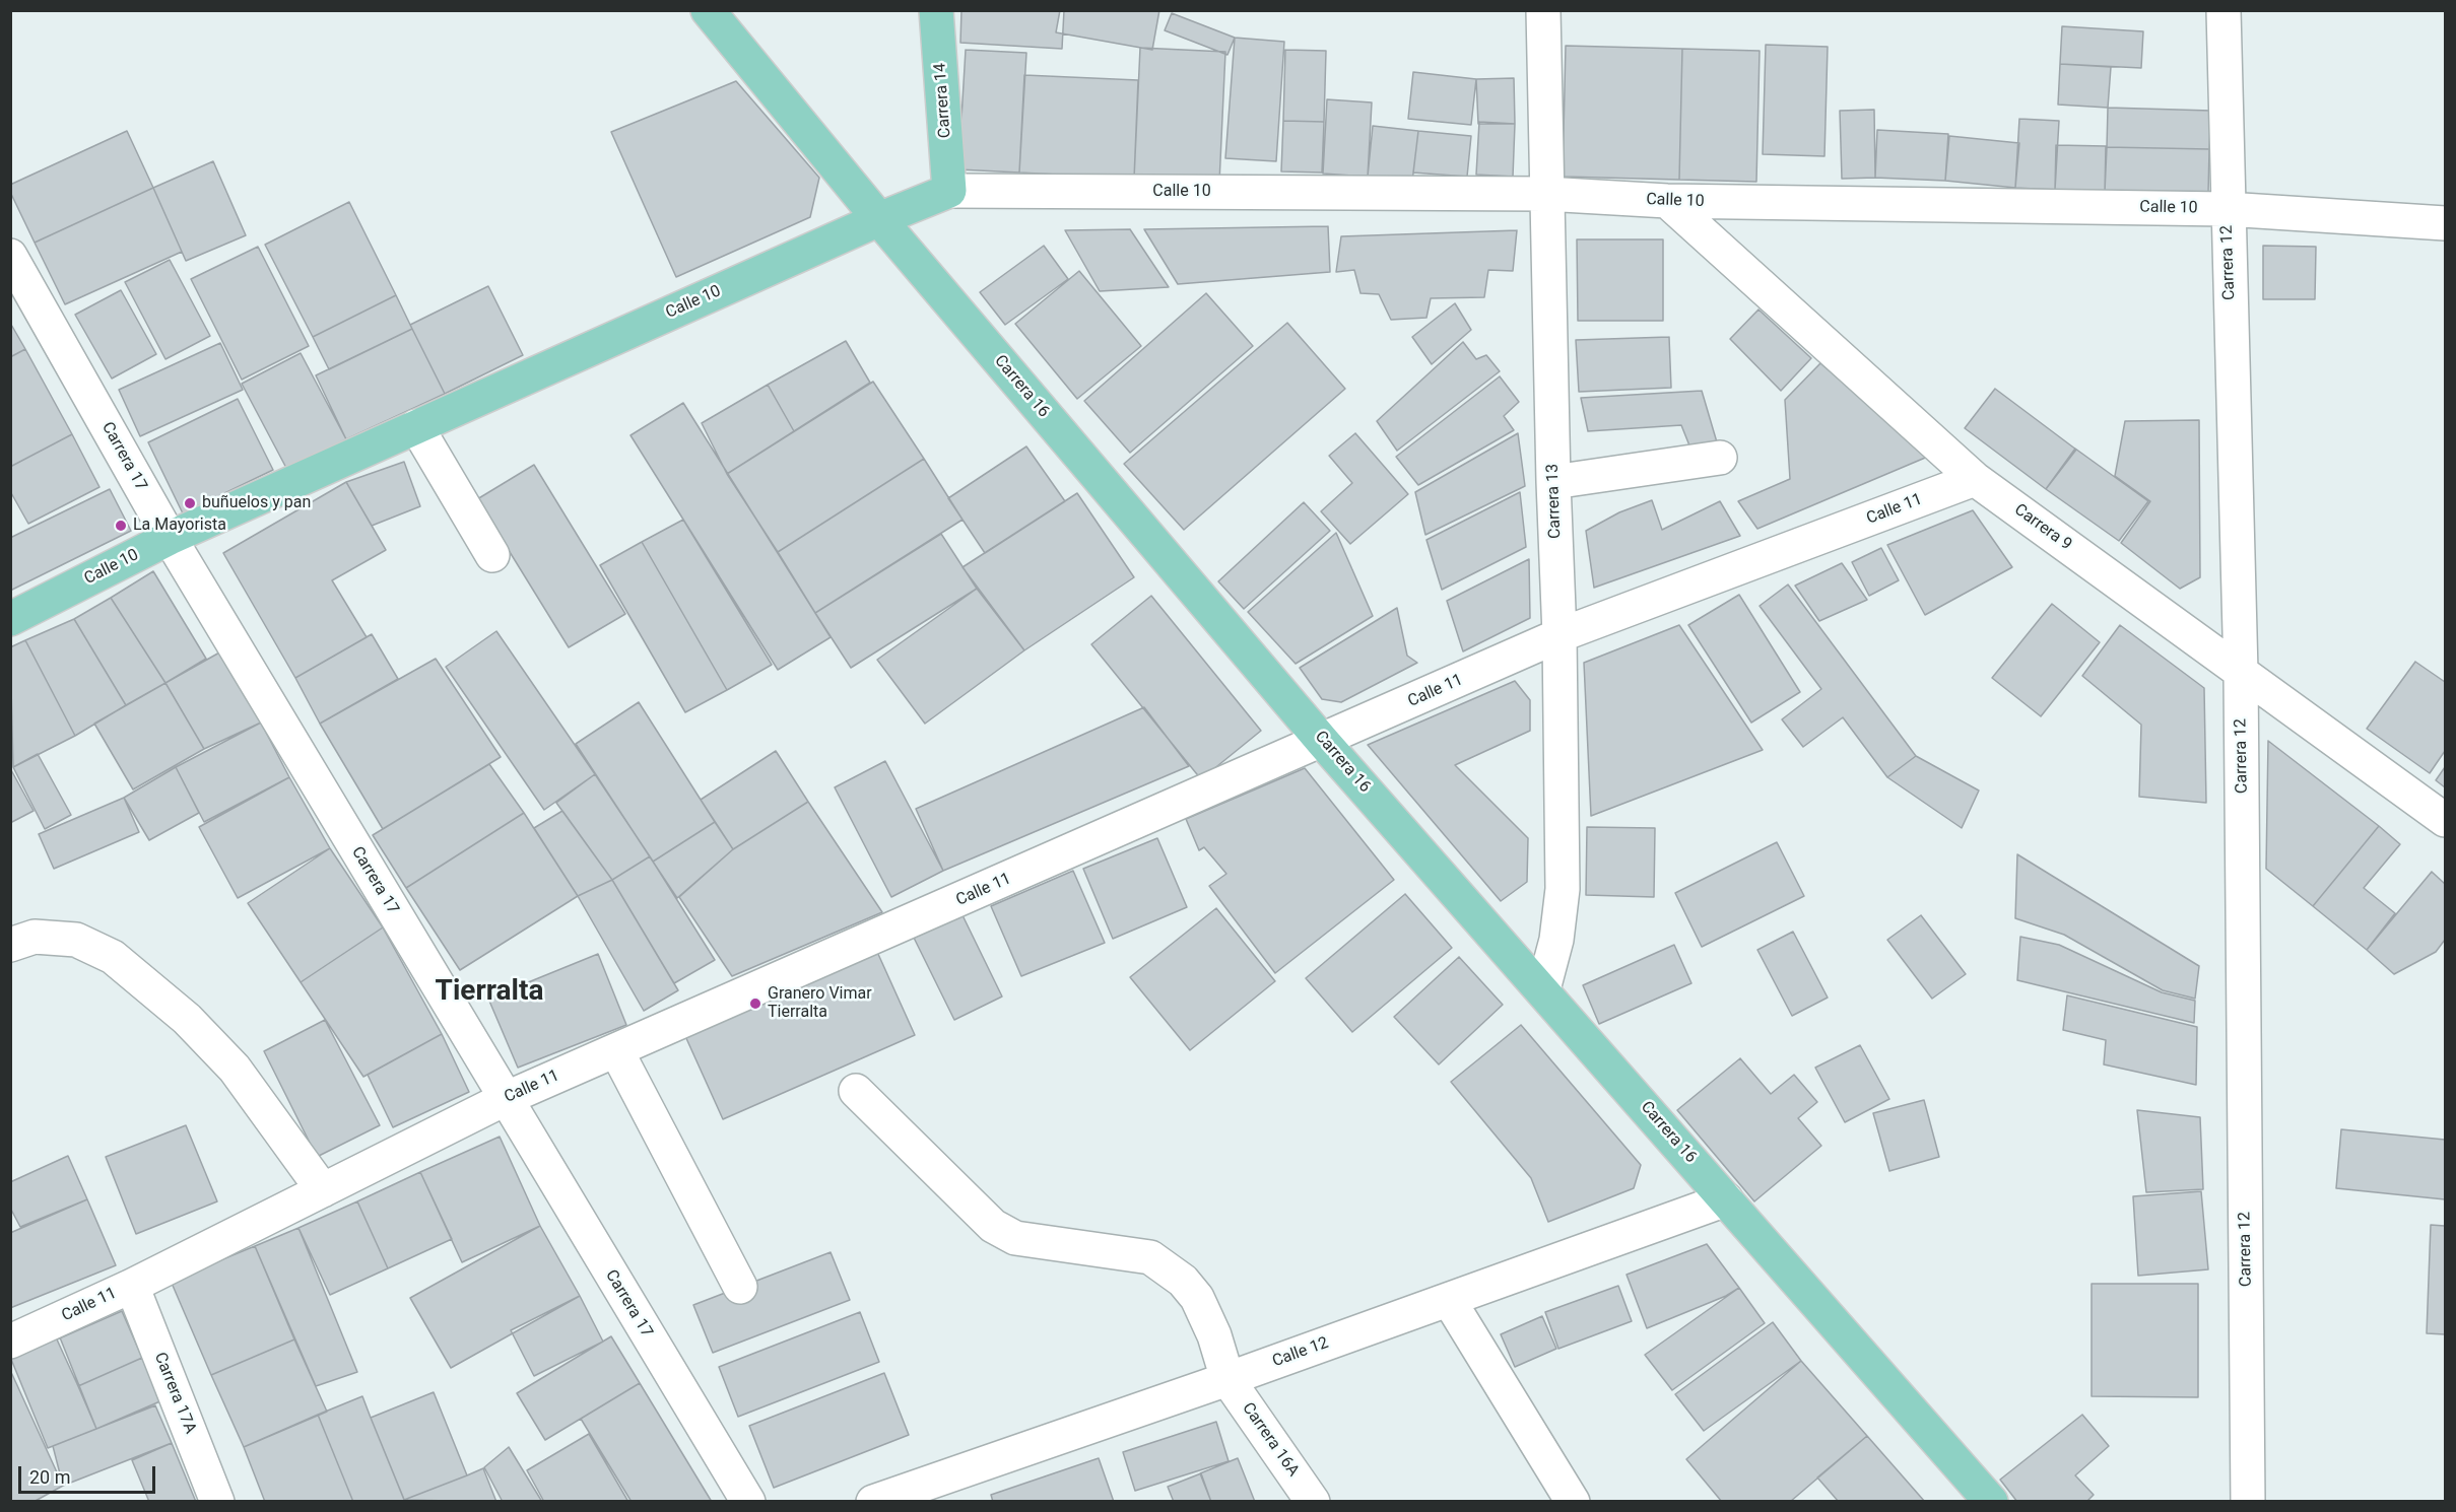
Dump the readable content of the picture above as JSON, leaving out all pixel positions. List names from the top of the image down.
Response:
{
  "streets": {
    "main road": ["Carrera 14", "Calle 10", "Carrera 16"],
    "street": [
      "Carrera 12",
      "Carrera 17",
      "Carrera 13",
      "Calle 11",
      "Carrera 9",
      "Calle 12",
      "Carrera 17A",
      "Carrera 16A"
    ]
  },
  "crossings": [
    ["Carrera 14", "Calle 10"],
    ["Calle 10", "Carrera 12"],
    ["Calle 10", "Carrera 16"],
    ["Calle 10", "Carrera 17"],
    ["Calle 10", "Carrera 13"],
    ["Calle 10", "Carrera 9"],
    ["Carrera 12", "Carrera 9"],
    ["Carrera 16", "Carrera 13"],
    ["Carrera 16", "Calle 11"],
    ["Carrera 16", "Calle 12"],
    ["Carrera 17", "Calle 11"],
    ["Carrera 13", "Calle 11"],
    ["Calle 11", "Carrera 9"],
    ["Calle 11", "Carrera 17A"],
    ["Calle 12", "Carrera 16A"]
  ],
  "districts": ["Tierralta"],
  "places": ["buñuelos y pan", "La Mayorista", "Granero Vimar Tierralta"],
  "scale_bar": "20 m"
}
